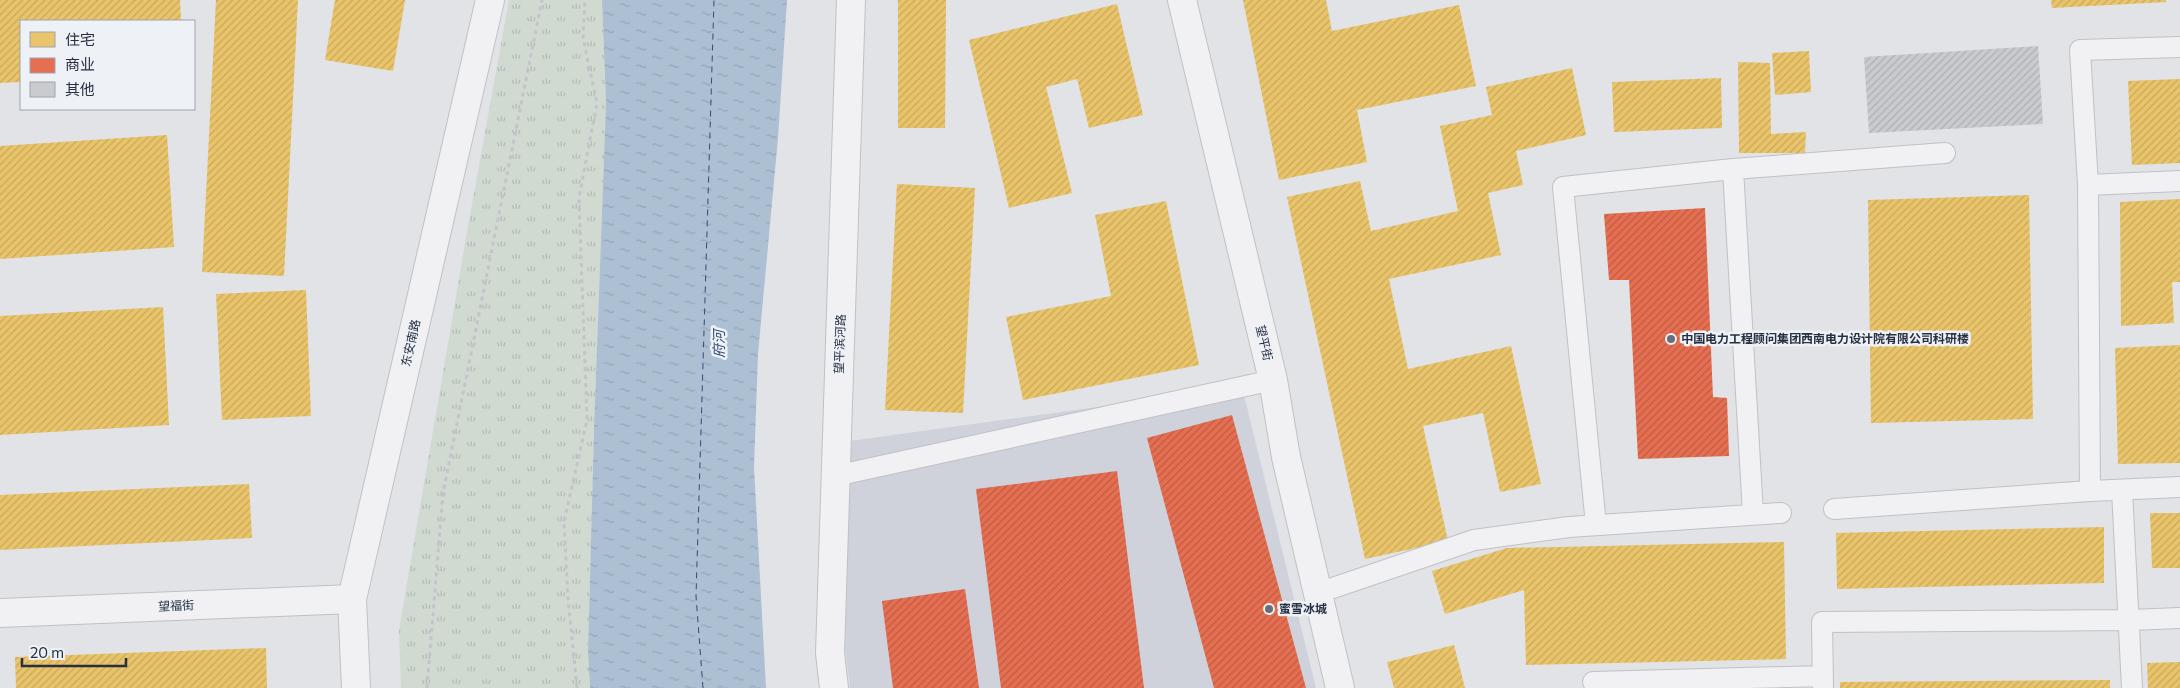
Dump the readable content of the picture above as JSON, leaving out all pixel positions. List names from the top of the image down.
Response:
{
  "streets": {
    "street": [
      "东安南路",
      "望平街",
      "望平滨河路",
      "望福街"
    ]
  },
  "crossings": [
    ["东安南路", "望福街"]
  ],
  "water": ["府河"],
  "places": ["中国电力工程顾问集团西南电力设计院有限公司科研楼", "蜜雪冰城"],
  "legend": ["住宅", "商业", "其他"],
  "scale_bar": "20 m"
}
